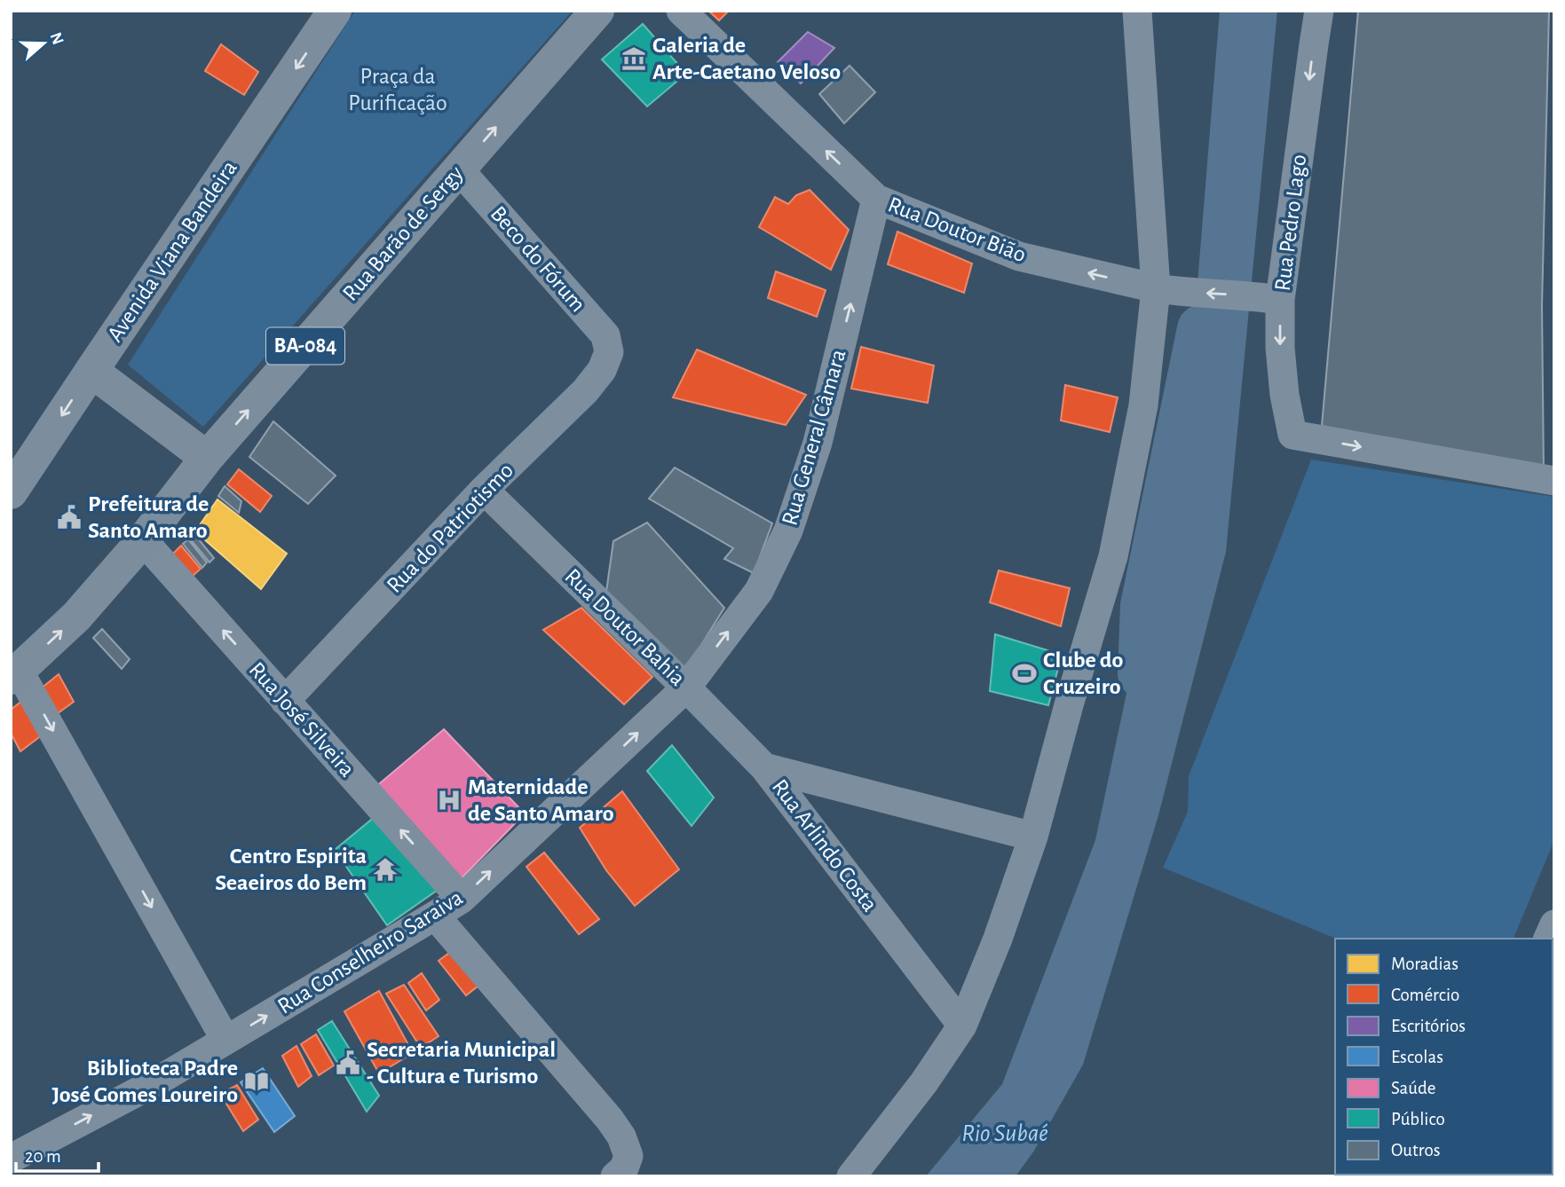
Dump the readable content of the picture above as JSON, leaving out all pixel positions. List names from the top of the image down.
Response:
{
  "streets": {
    "main road": ["Rua Barão de Sergy", "Avenida Viana Bandeira", "BA-084"],
    "street": [
      "Rua Pedro Lago",
      "Rua Doutor Bião",
      "Beco do Fórum",
      "Rua General Câmara",
      "Rua do Patriotismo",
      "Rua Doutor Bahia",
      "Rua José Silveira",
      "Rua Arlindo Costa",
      "Rua Conselheiro Saraiva"
    ]
  },
  "crossings": [
    ["Rua Pedro Lago", "Rua Doutor Bião"],
    ["Rua Doutor Bião", "Rua General Câmara"],
    ["Rua Barão de Sergy", "Beco do Fórum"],
    ["Rua Barão de Sergy", "Rua José Silveira"],
    ["Beco do Fórum", "Rua do Patriotismo"],
    ["Rua General Câmara", "Rua Doutor Bahia"],
    ["Rua General Câmara", "Rua Conselheiro Saraiva"],
    ["Rua do Patriotismo", "Rua Doutor Bahia"],
    ["Rua do Patriotismo", "Rua José Silveira"],
    ["Rua Doutor Bahia", "Rua Arlindo Costa"],
    ["Rua Doutor Bahia", "Rua Conselheiro Saraiva"],
    ["Rua José Silveira", "Rua Conselheiro Saraiva"]
  ],
  "one_way": [
    "Rua Doutor Bião",
    "Rua Barão de Sergy",
    "Avenida Viana Bandeira",
    "Rua General Câmara",
    "Rua Conselheiro Saraiva"
  ],
  "water": ["Rio Subaé"],
  "parks": ["Praça da Purificação"],
  "places": {
    "museum": ["Galeria de Arte-Caetano Veloso"],
    "public building": ["Prefeitura de Santo Amaro", "Secretaria Municipal - Cultura e Turismo"],
    "sports": ["Clube do Cruzeiro"],
    "hospital": ["Maternidade de Santo Amaro"],
    "temple": ["Centro Espirita Seaeiros do Bem"],
    "library": ["Biblioteca Padre José Gomes Loureiro"]
  },
  "legend": [
    "Moradias",
    "Comércio",
    "Escritórios",
    "Escolas",
    "Saúde",
    "Público",
    "Outros"
  ],
  "scale_bar": "20 m",
  "north": "right"
}
